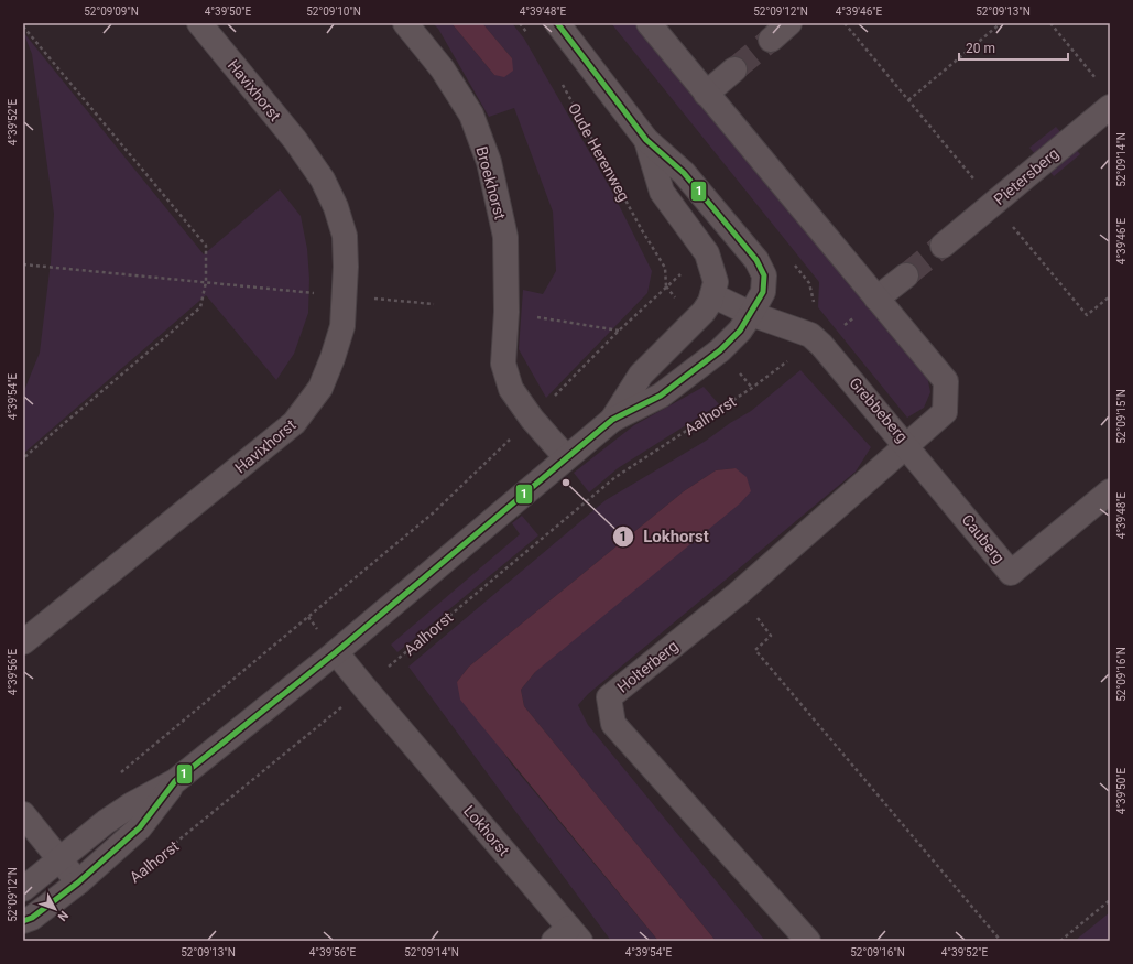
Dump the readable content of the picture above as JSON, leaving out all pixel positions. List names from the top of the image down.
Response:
{
  "streets": {
    "street": [
      "Havixhorst",
      "Pietersberg",
      "Broekhorst",
      "Grebbeberg",
      "Cauberg",
      "Holterberg",
      "Lokhorst"
    ],
    "path": ["Oude Herenweg", "Aalhorst"]
  },
  "crossings": [
    ["Grebbeberg", "Aalhorst"],
    ["Grebbeberg", "Cauberg"],
    ["Grebbeberg", "Holterberg"],
    ["Aalhorst", "Lokhorst"],
    ["Cauberg", "Holterberg"]
  ],
  "places": ["Lokhorst"],
  "lines": ["transit line 1"],
  "scale_bar": "20 m",
  "north": "bottom right",
  "coordinates": [
    "52°09'09\"N",
    "4°39'50\"E",
    "52°09'10\"N",
    "4°39'48\"E",
    "52°09'12\"N",
    "4°39'46\"E",
    "52°09'13\"N",
    "4°39'52\"E",
    "52°09'14\"N",
    "4°39'54\"E",
    "52°09'15\"N",
    "4°39'56\"E",
    "52°09'16\"N"
  ]
}
